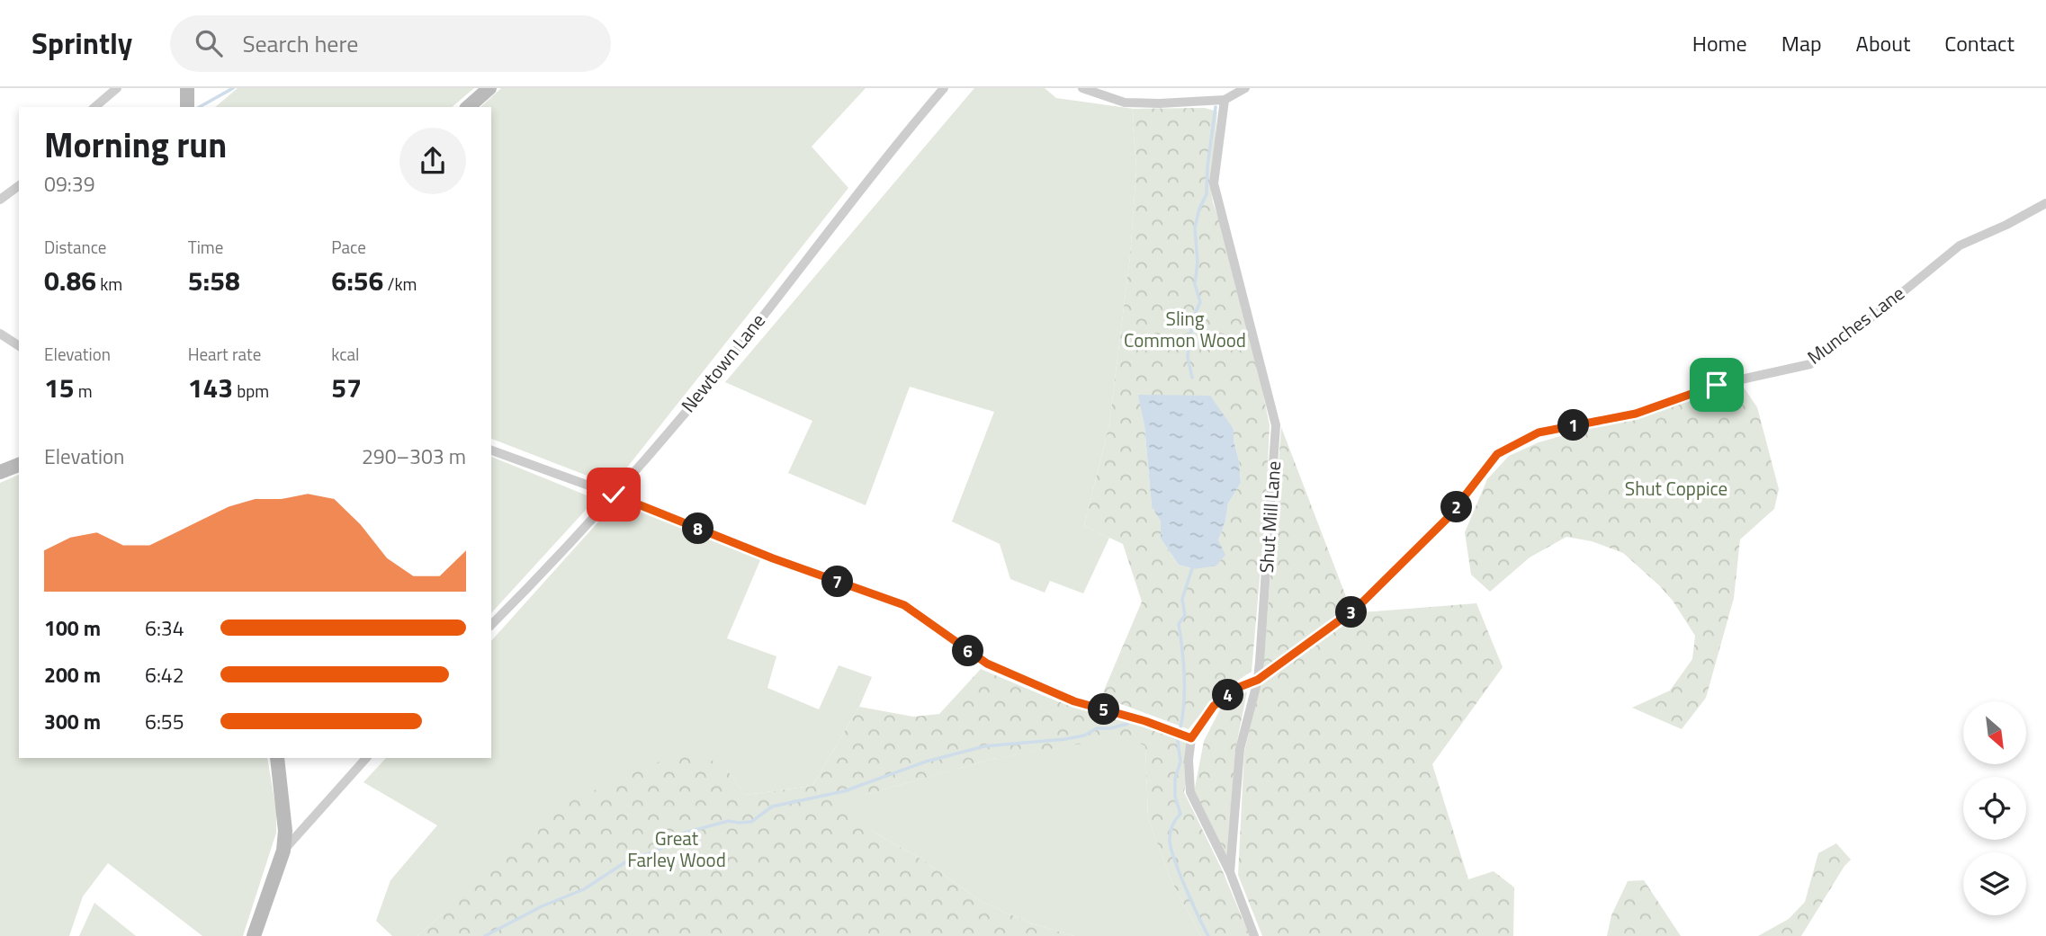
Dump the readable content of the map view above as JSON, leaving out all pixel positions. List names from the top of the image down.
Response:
{
  "streets": {
    "street": ["Munches Lane", "Newtown Lane", "Shut Mill Lane"]
  },
  "crossings": [
    ["Munches Lane", "Shut Mill Lane"]
  ],
  "parks": ["Sling Common Wood", "Shut Coppice", "Great Farley Wood"],
  "north": "bottom right",
  "page": {
    "header": "Sprintly",
    "search": "Search here",
    "nav": [
      "Home",
      "Map",
      "About",
      "Contact"
    ],
    "heading": ["Morning run", "09:39"],
    "stats": [
      ["Distance", "0.86 km"],
      ["Time", "5:58"],
      ["Pace", "6:56 /km"],
      ["Elevation", "15 m"],
      ["Heart rate", "143 bpm"],
      ["kcal", "57"]
    ],
    "pins": [
      "1",
      "2",
      "8",
      "7",
      "3",
      "6",
      "4",
      "5"
    ],
    "chart": ["Elevation", "290–303 m"],
    "list": [
      {
        "name": "100 m",
        "note": "6:34"
      },
      {
        "name": "200 m",
        "note": "6:42"
      },
      {
        "name": "300 m",
        "note": "6:55"
      }
    ]
  }
}
